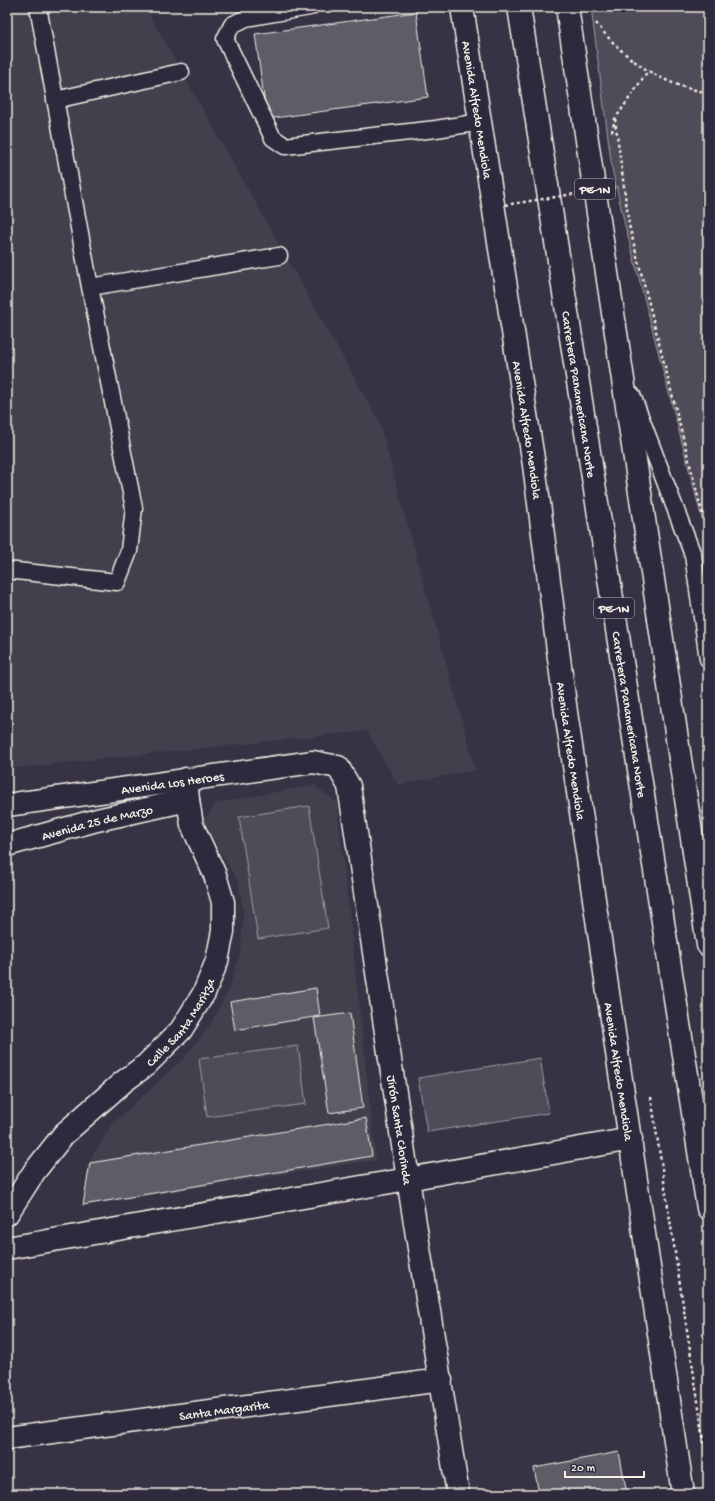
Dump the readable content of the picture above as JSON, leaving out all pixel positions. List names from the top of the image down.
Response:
{
  "streets": {
    "main road": [
      "Avenida Alfredo Mendiola",
      "PE-1N",
      "Carretera Panamericana Norte",
      "Avenida Los Heroes",
      "Avenida 25 de Marzo",
      "Calle Santa Maritza",
      "Jirón Santa Clorinda",
      "Santa Margarita"
    ]
  },
  "crossings": [
    ["Avenida Los Heroes", "Calle Santa Maritza"],
    ["Avenida Los Heroes", "Jirón Santa Clorinda"],
    ["Avenida 25 de Marzo", "Calle Santa Maritza"],
    ["Jirón Santa Clorinda", "Santa Margarita"]
  ],
  "scale_bar": "20 m"
}
